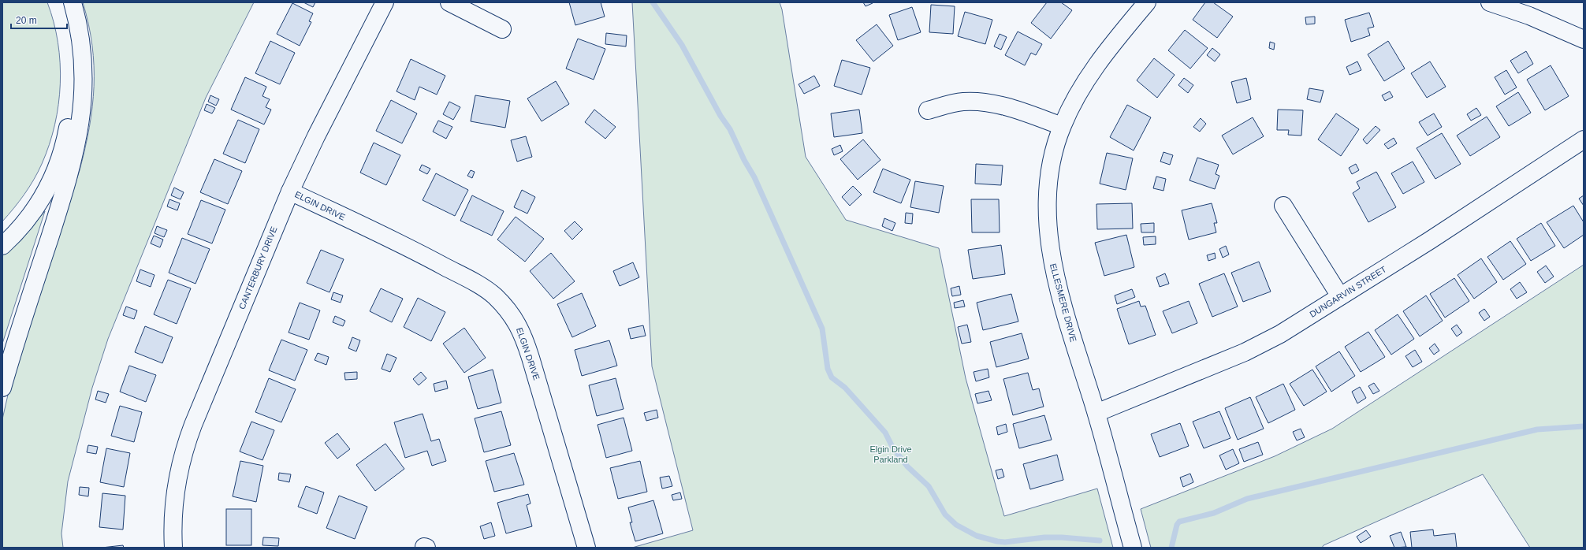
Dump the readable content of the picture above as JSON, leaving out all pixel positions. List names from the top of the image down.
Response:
{
  "streets": {
    "street": [
      "ELGIN DRIVE",
      "CANTERBURY DRIVE",
      "DUNGARVIN STREET",
      "ELLESMERE DRIVE"
    ]
  },
  "crossings": [
    ["ELGIN DRIVE", "CANTERBURY DRIVE"],
    ["DUNGARVIN STREET", "ELLESMERE DRIVE"]
  ],
  "parks": ["Elgin Drive Parkland"],
  "scale_bar": "20 m"
}
